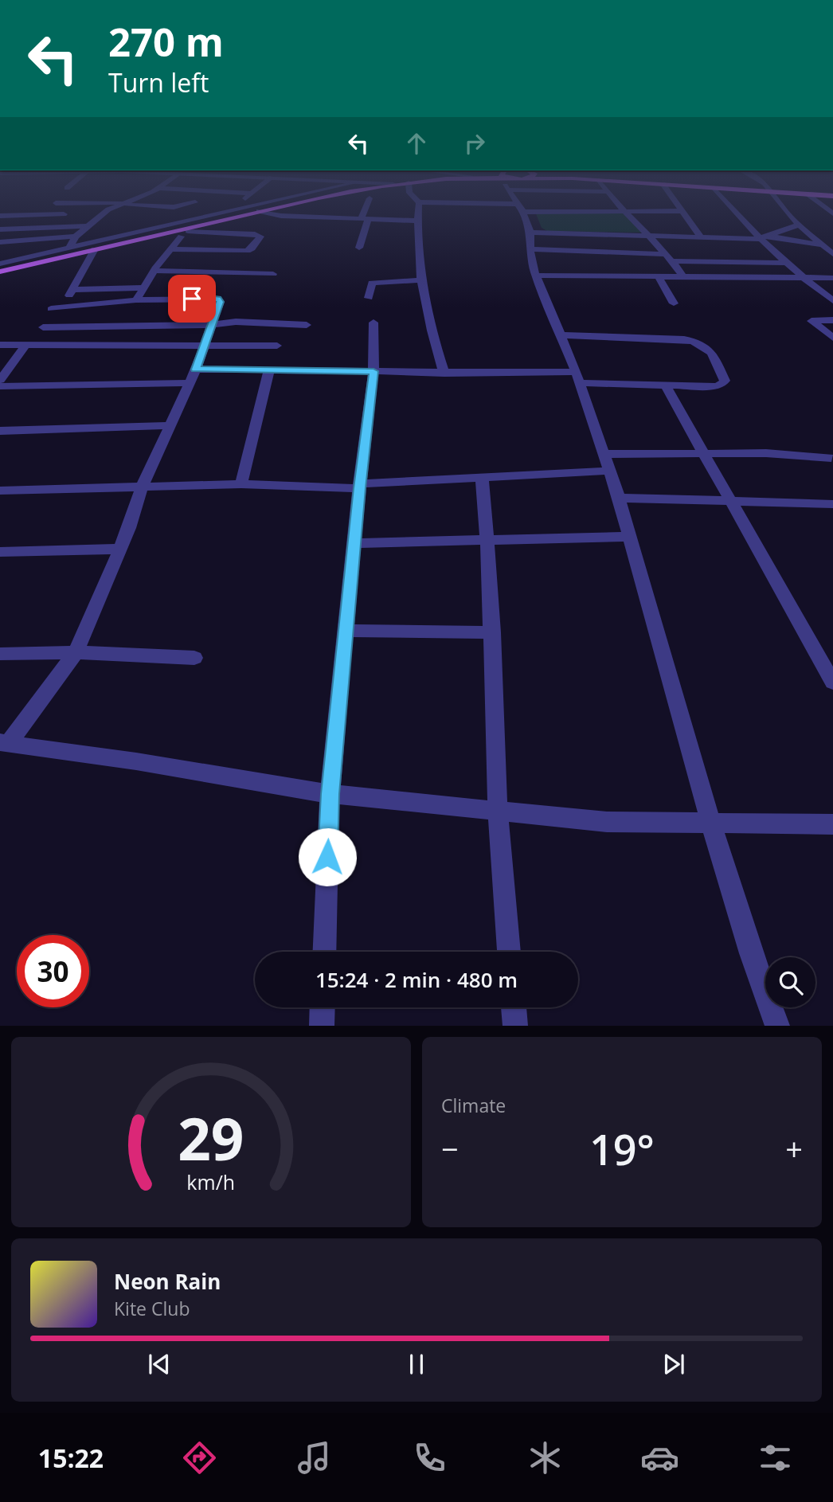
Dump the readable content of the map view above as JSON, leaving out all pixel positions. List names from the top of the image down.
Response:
{
  "page": {
    "turn": ["270 m", "Turn left"],
    "limit": "30",
    "trip": "15:24 · 2 min · 480 m",
    "tile": "Climate",
    "heat": ["−", "19°", "+"],
    "song": ["Neon Rain", "Kite Club"],
    "tabs": "15:22",
    "gauge": ["29", "km/h"]
  }
}
